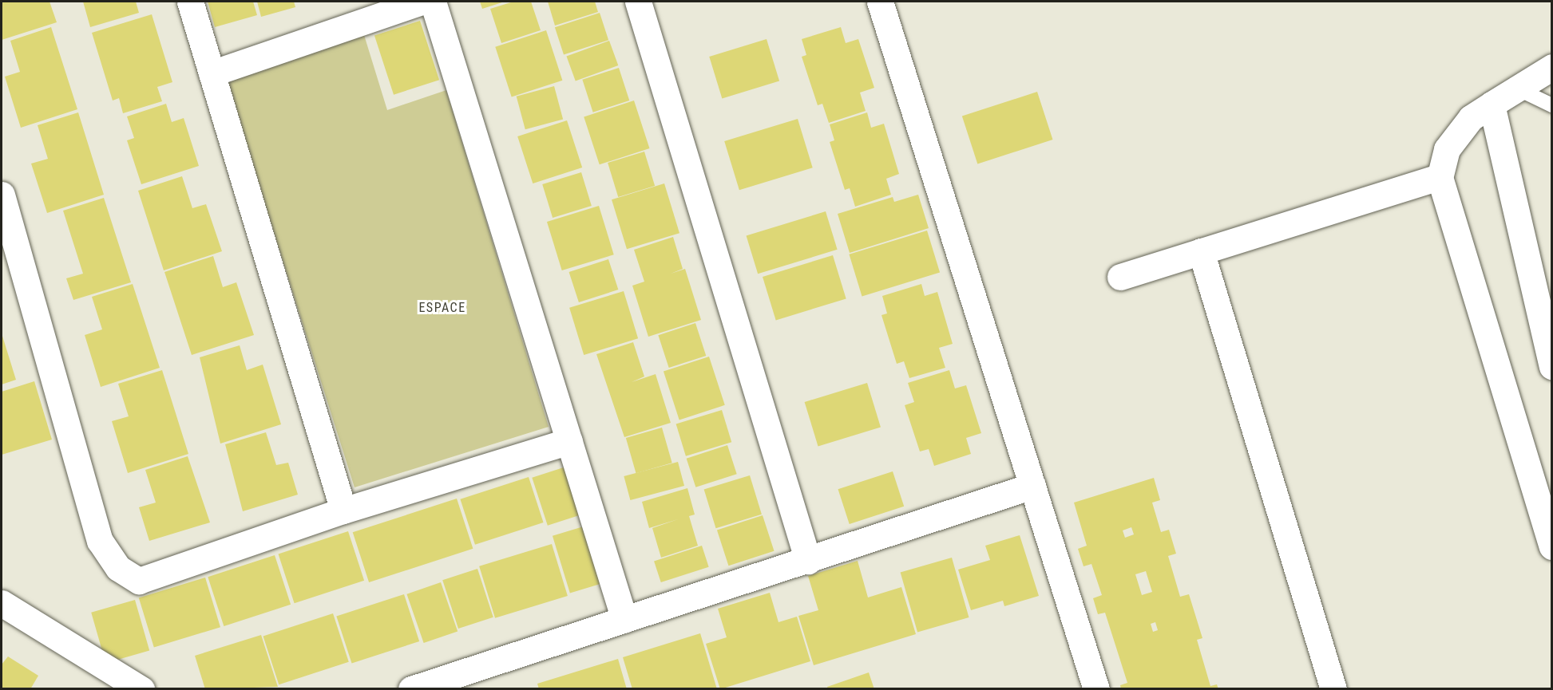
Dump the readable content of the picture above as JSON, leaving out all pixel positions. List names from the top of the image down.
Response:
{
  "districts": ["ESPACE"]
}
